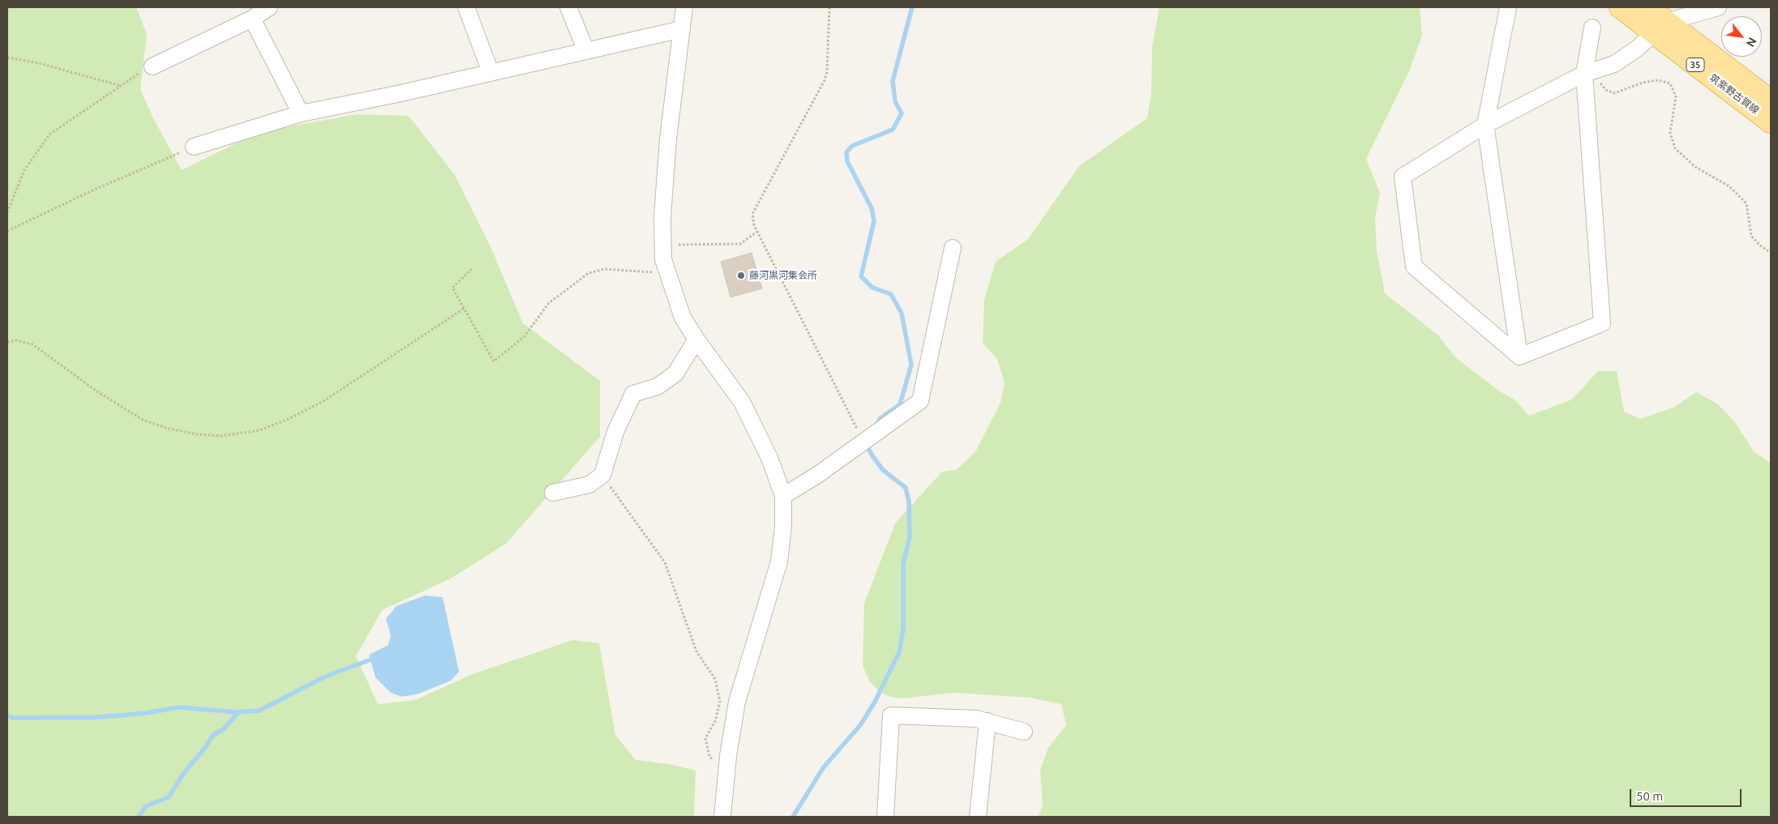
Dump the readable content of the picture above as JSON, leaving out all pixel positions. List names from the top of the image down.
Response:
{
  "streets": {
    "main road": ["35", "筑紫野古賀線"]
  },
  "places": ["藤河黒河集会所"],
  "scale_bar": "50 m",
  "north": "bottom right"
}
